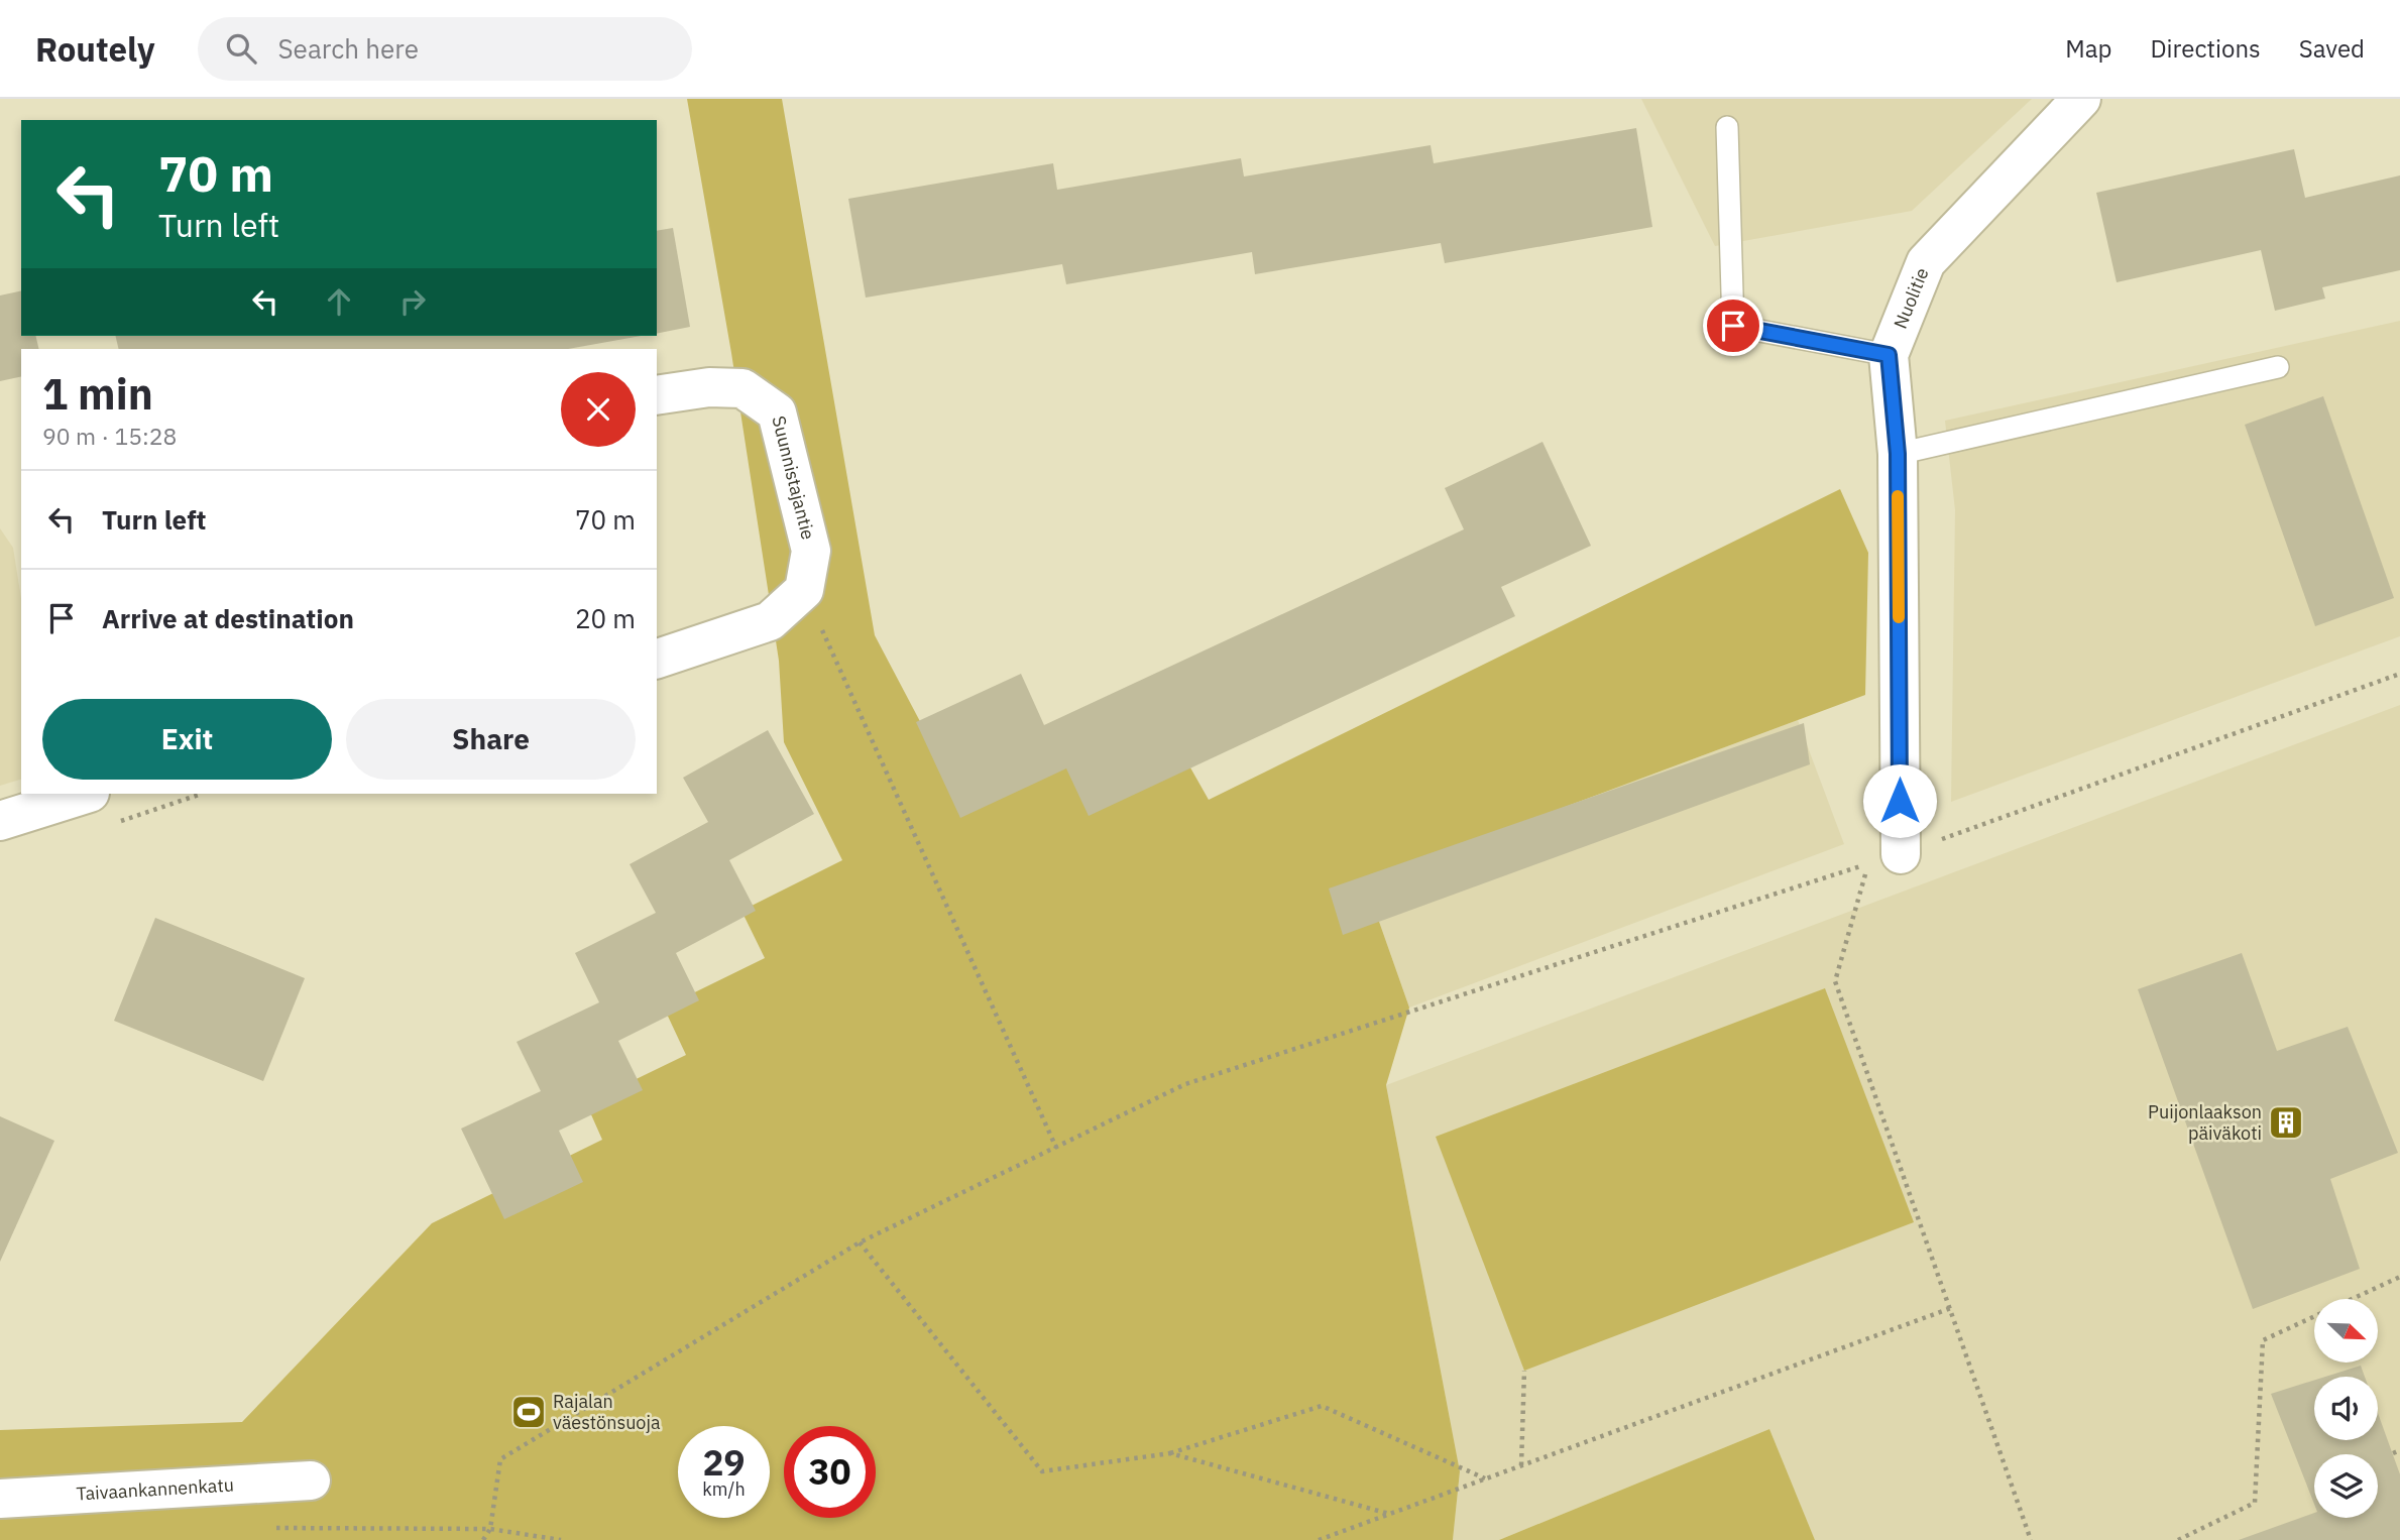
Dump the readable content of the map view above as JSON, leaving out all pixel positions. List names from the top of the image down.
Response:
{
  "streets": {
    "street": ["Nuolitie", "Suunnistajantie", "Taivaankannenkatu"]
  },
  "places": {
    "building": ["Puijonlaakson päiväkoti"],
    "sports": ["Rajalan väestönsuoja"]
  },
  "north": "bottom right",
  "page": {
    "header": "Routely",
    "search": "Search here",
    "nav": ["Map", "Directions", "Saved"],
    "turn": ["70 m", "Turn left"],
    "heading": ["1 min", "90 m · 15:28"],
    "list": [
      {
        "name": "Turn left",
        "value": "70 m"
      },
      {
        "name": "Arrive at destination",
        "value": "20 m"
      }
    ],
    "buttons": ["Exit", "Share"],
    "speed": "29 km/h",
    "limit": "30"
  }
}
